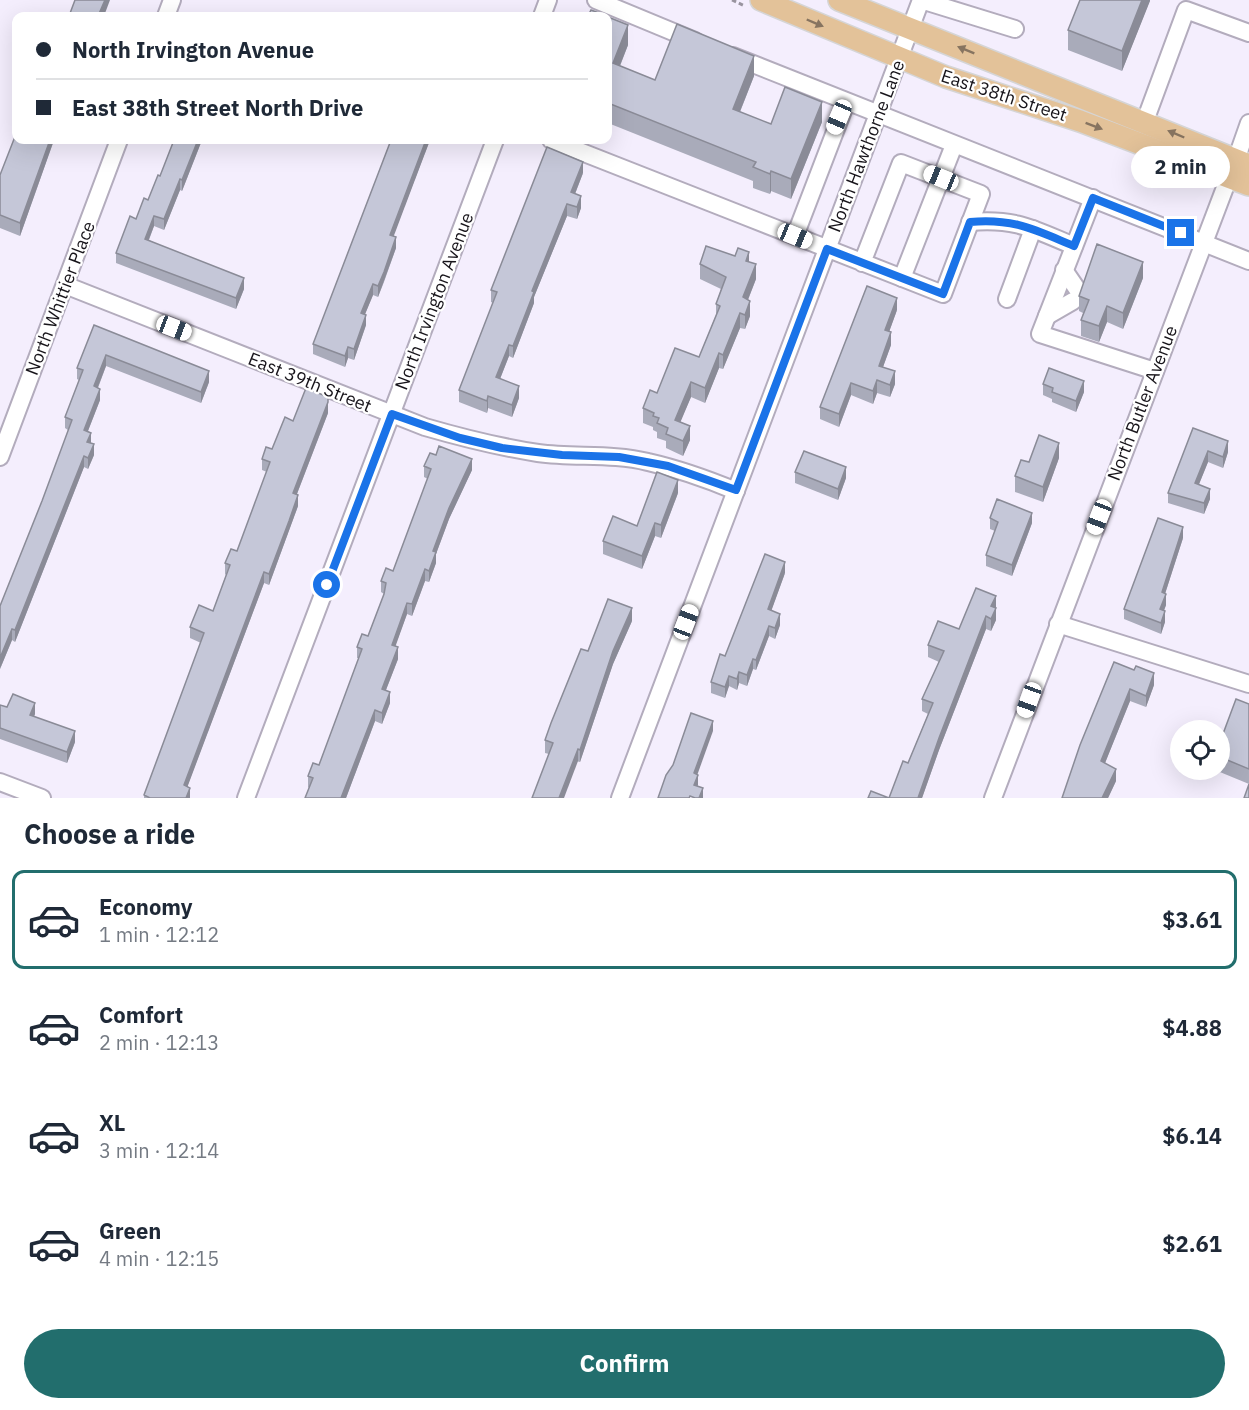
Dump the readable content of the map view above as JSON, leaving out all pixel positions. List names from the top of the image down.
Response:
{
  "streets": {
    "main road": ["East 38th Street"],
    "street": [
      "North Hawthorne Lane",
      "North Whittier Place",
      "North Irvington Avenue",
      "East 39th Street",
      "North Butler Avenue"
    ]
  },
  "crossings": [
    ["East 38th Street", "North Hawthorne Lane"],
    ["East 38th Street", "North Butler Avenue"],
    ["North Hawthorne Lane", "East 39th Street"],
    ["North Whittier Place", "East 39th Street"],
    ["North Irvington Avenue", "East 39th Street"]
  ],
  "page": {
    "banner": ["North Irvington Avenue", "East 38th Street North Drive"],
    "bubble": "2 min",
    "heading": "Choose a ride",
    "list": [
      {
        "name": "Economy",
        "note": "1 min · 12:12",
        "value": "$3.61"
      },
      {
        "name": "Comfort",
        "note": "2 min · 12:13",
        "value": "$4.88"
      },
      {
        "name": "XL",
        "note": "3 min · 12:14",
        "value": "$6.14"
      },
      {
        "name": "Green",
        "note": "4 min · 12:15",
        "value": "$2.61"
      }
    ],
    "buttons": "Confirm"
  }
}
